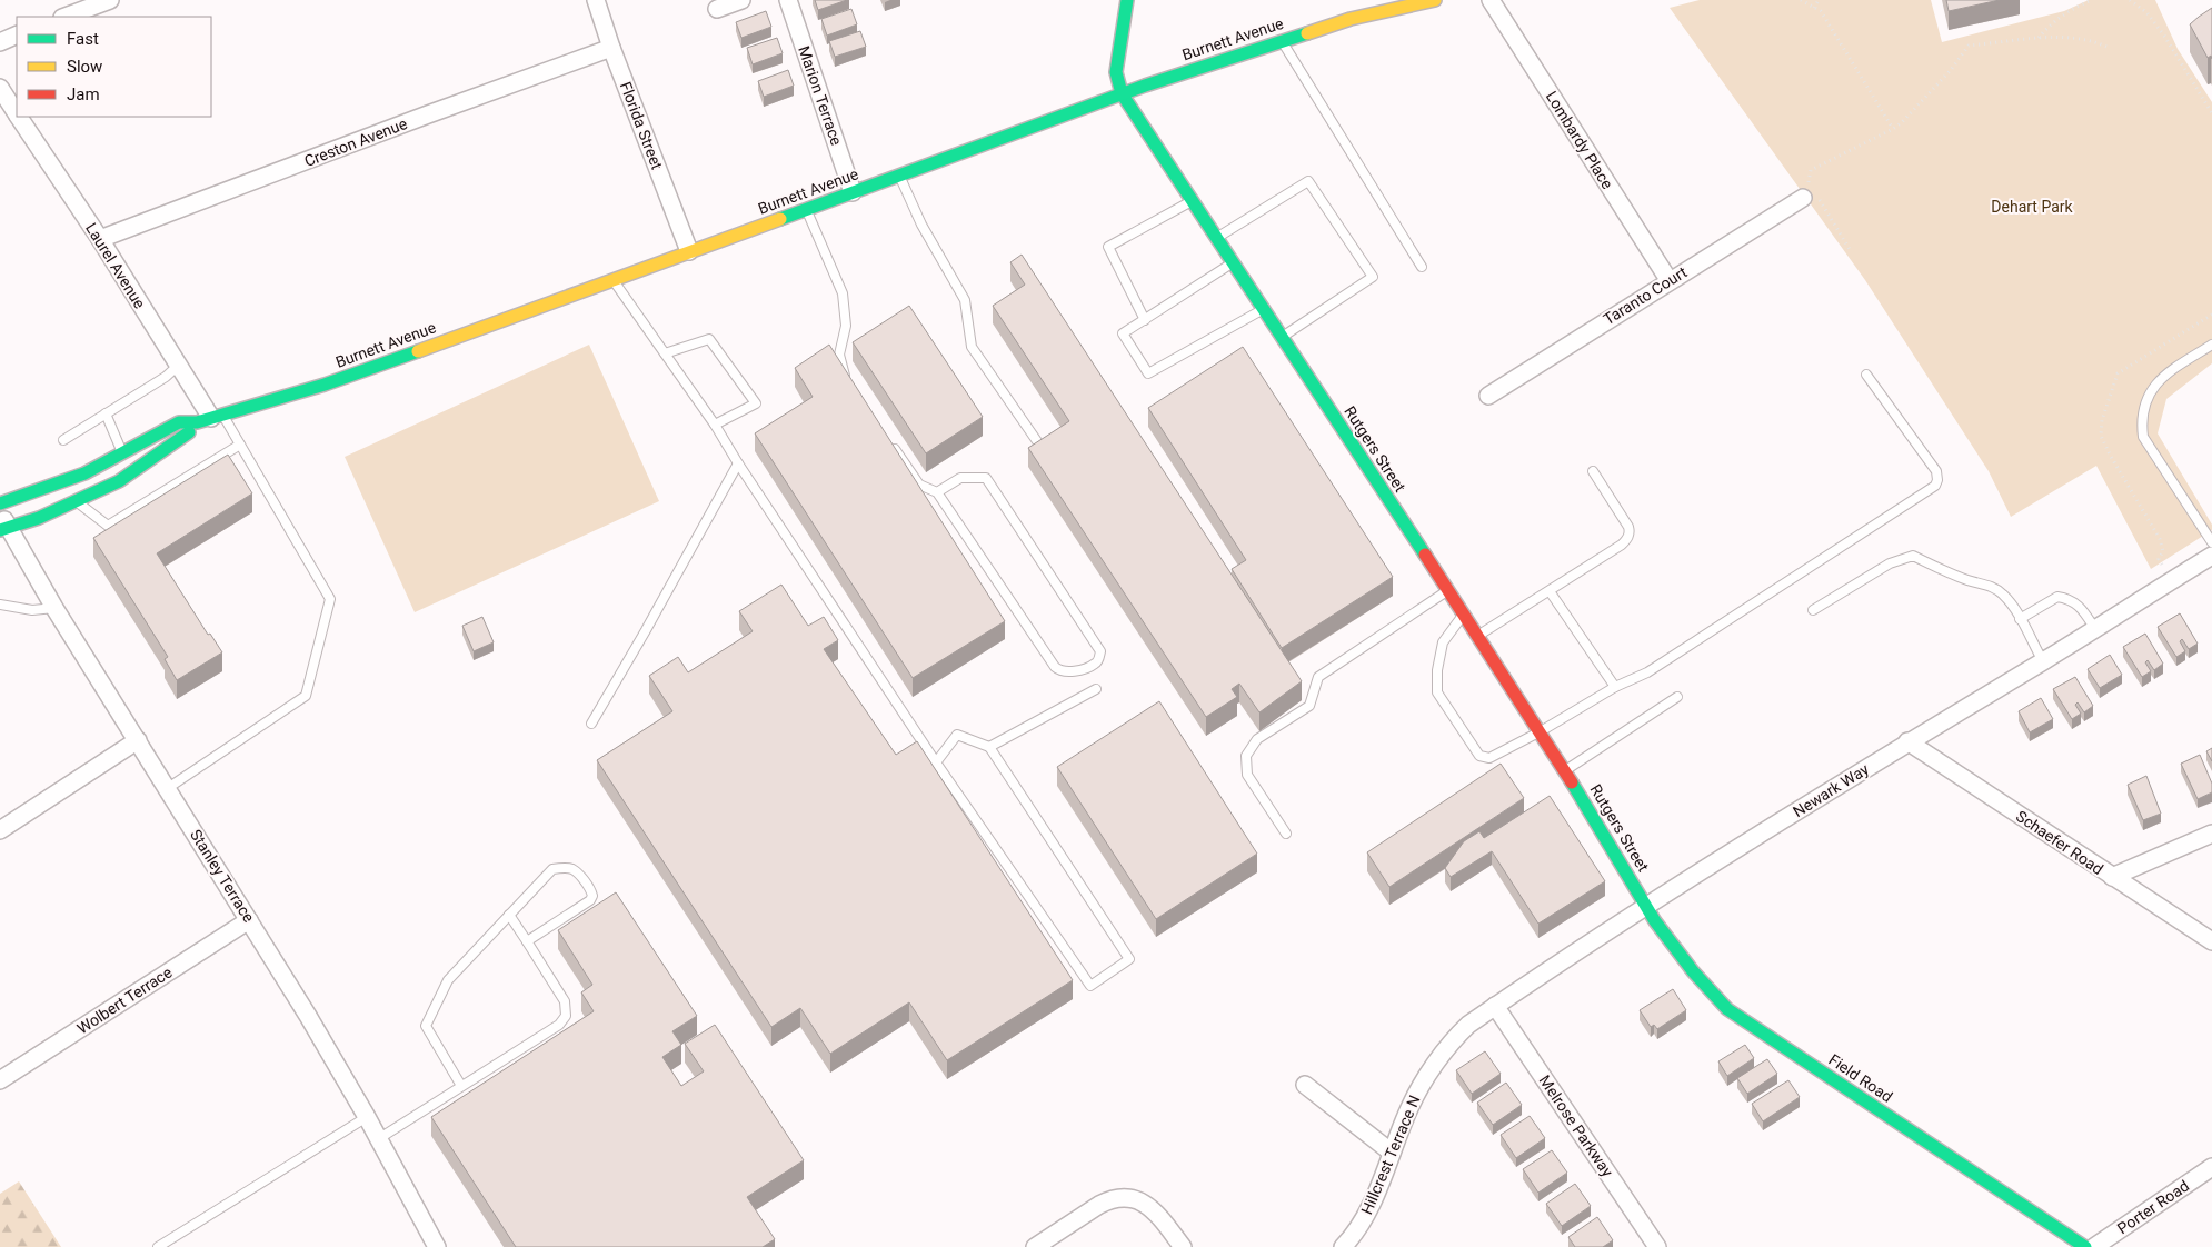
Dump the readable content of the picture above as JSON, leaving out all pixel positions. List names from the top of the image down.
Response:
{
  "streets": {
    "street": [
      "Burnett Avenue",
      "Marion Terrace",
      "Florida Street",
      "Lombardy Place",
      "Creston Avenue",
      "Laurel Avenue",
      "Taranto Court",
      "Rutgers Street",
      "Newark Way",
      "Schaefer Road",
      "Stanley Terrace",
      "Wolbert Terrace",
      "Field Road",
      "Melrose Parkway",
      "Hillcrest Terrace N",
      "Porter Road"
    ]
  },
  "crossings": [
    ["Burnett Avenue", "Marion Terrace"],
    ["Burnett Avenue", "Florida Street"],
    ["Burnett Avenue", "Laurel Avenue"],
    ["Burnett Avenue", "Rutgers Street"],
    ["Burnett Avenue", "Stanley Terrace"],
    ["Florida Street", "Creston Avenue"],
    ["Lombardy Place", "Taranto Court"],
    ["Creston Avenue", "Laurel Avenue"],
    ["Rutgers Street", "Newark Way"],
    ["Rutgers Street", "Field Road"],
    ["Newark Way", "Schaefer Road"],
    ["Newark Way", "Field Road"],
    ["Newark Way", "Melrose Parkway"],
    ["Newark Way", "Hillcrest Terrace N"],
    ["Stanley Terrace", "Wolbert Terrace"]
  ],
  "parks": ["Dehart Park"],
  "legend": ["Fast", "Slow", "Jam"]
}
